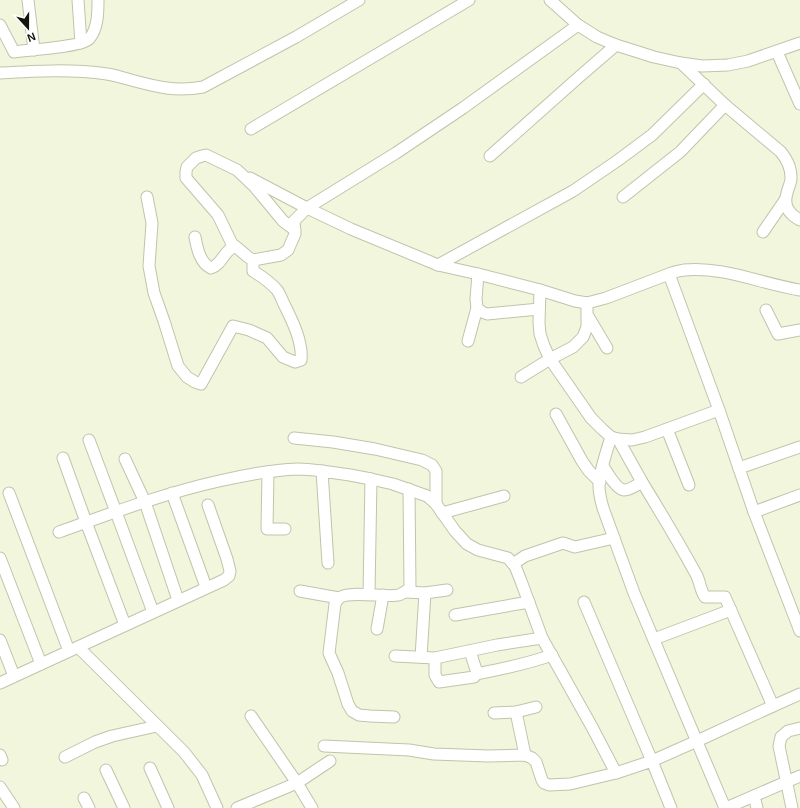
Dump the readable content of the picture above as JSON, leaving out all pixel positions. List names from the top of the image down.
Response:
{
  "north": "bottom"
}
